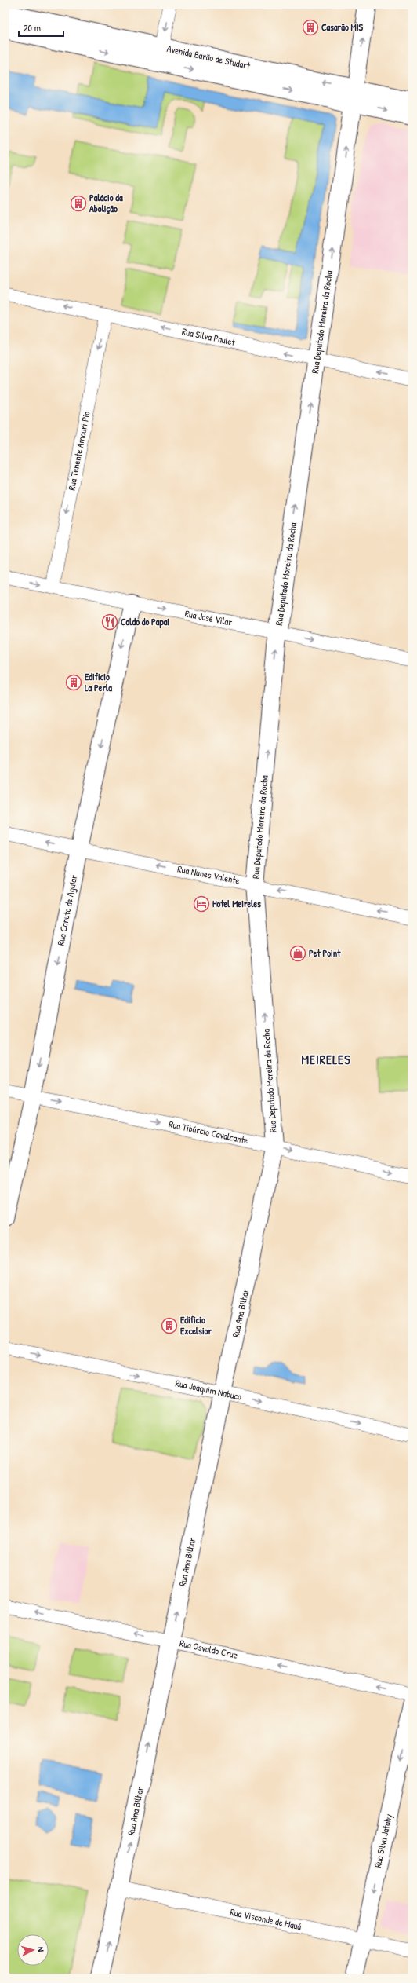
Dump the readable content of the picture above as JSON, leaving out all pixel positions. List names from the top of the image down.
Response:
{
  "streets": {
    "street": [
      "Avenida Barão de Studart",
      "Rua Deputado Moreira da Rocha",
      "Rua Silva Paulet",
      "Rua Tenente Amauri Pio",
      "Rua José Vilar",
      "Rua Nunes Valente",
      "Rua Canuto de Aguiar",
      "Rua Tibúrcio Cavalcante",
      "Rua Ana Bilhar",
      "Rua Joaquim Nabuco",
      "Rua Osvaldo Cruz",
      "Rua Silva Jatahy",
      "Rua Visconde de Mauá"
    ]
  },
  "crossings": [
    ["Avenida Barão de Studart", "Rua Deputado Moreira da Rocha"],
    ["Rua Deputado Moreira da Rocha", "Rua Silva Paulet"],
    ["Rua Deputado Moreira da Rocha", "Rua José Vilar"],
    ["Rua Deputado Moreira da Rocha", "Rua Nunes Valente"],
    ["Rua Deputado Moreira da Rocha", "Rua Tibúrcio Cavalcante"],
    ["Rua Deputado Moreira da Rocha", "Rua Ana Bilhar"],
    ["Rua Silva Paulet", "Rua Tenente Amauri Pio"],
    ["Rua Tenente Amauri Pio", "Rua José Vilar"],
    ["Rua José Vilar", "Rua Canuto de Aguiar"],
    ["Rua Nunes Valente", "Rua Canuto de Aguiar"],
    ["Rua Canuto de Aguiar", "Rua Tibúrcio Cavalcante"],
    ["Rua Tibúrcio Cavalcante", "Rua Ana Bilhar"],
    ["Rua Ana Bilhar", "Rua Joaquim Nabuco"],
    ["Rua Ana Bilhar", "Rua Osvaldo Cruz"],
    ["Rua Ana Bilhar", "Rua Visconde de Mauá"],
    ["Rua Silva Jatahy", "Rua Visconde de Mauá"]
  ],
  "one_way": [
    "Rua Deputado Moreira da Rocha",
    "Rua Silva Paulet",
    "Rua Tenente Amauri Pio",
    "Rua José Vilar",
    "Rua Nunes Valente",
    "Rua Canuto de Aguiar",
    "Rua Tibúrcio Cavalcante",
    "Rua Ana Bilhar",
    "Rua Joaquim Nabuco",
    "Rua Osvaldo Cruz",
    "Rua Silva Jatahy"
  ],
  "districts": ["MEIRELES"],
  "places": {
    "building": [
      "Casarão MIS",
      "Palácio da Abolição",
      "Edifício La Perla",
      "Edifício Excelsior"
    ],
    "restaurant": ["Caldo do Papai"],
    "hotel": ["Hotel Meireles"],
    "shop": ["Pet Point"]
  },
  "scale_bar": "20 m",
  "north": "right"
}
